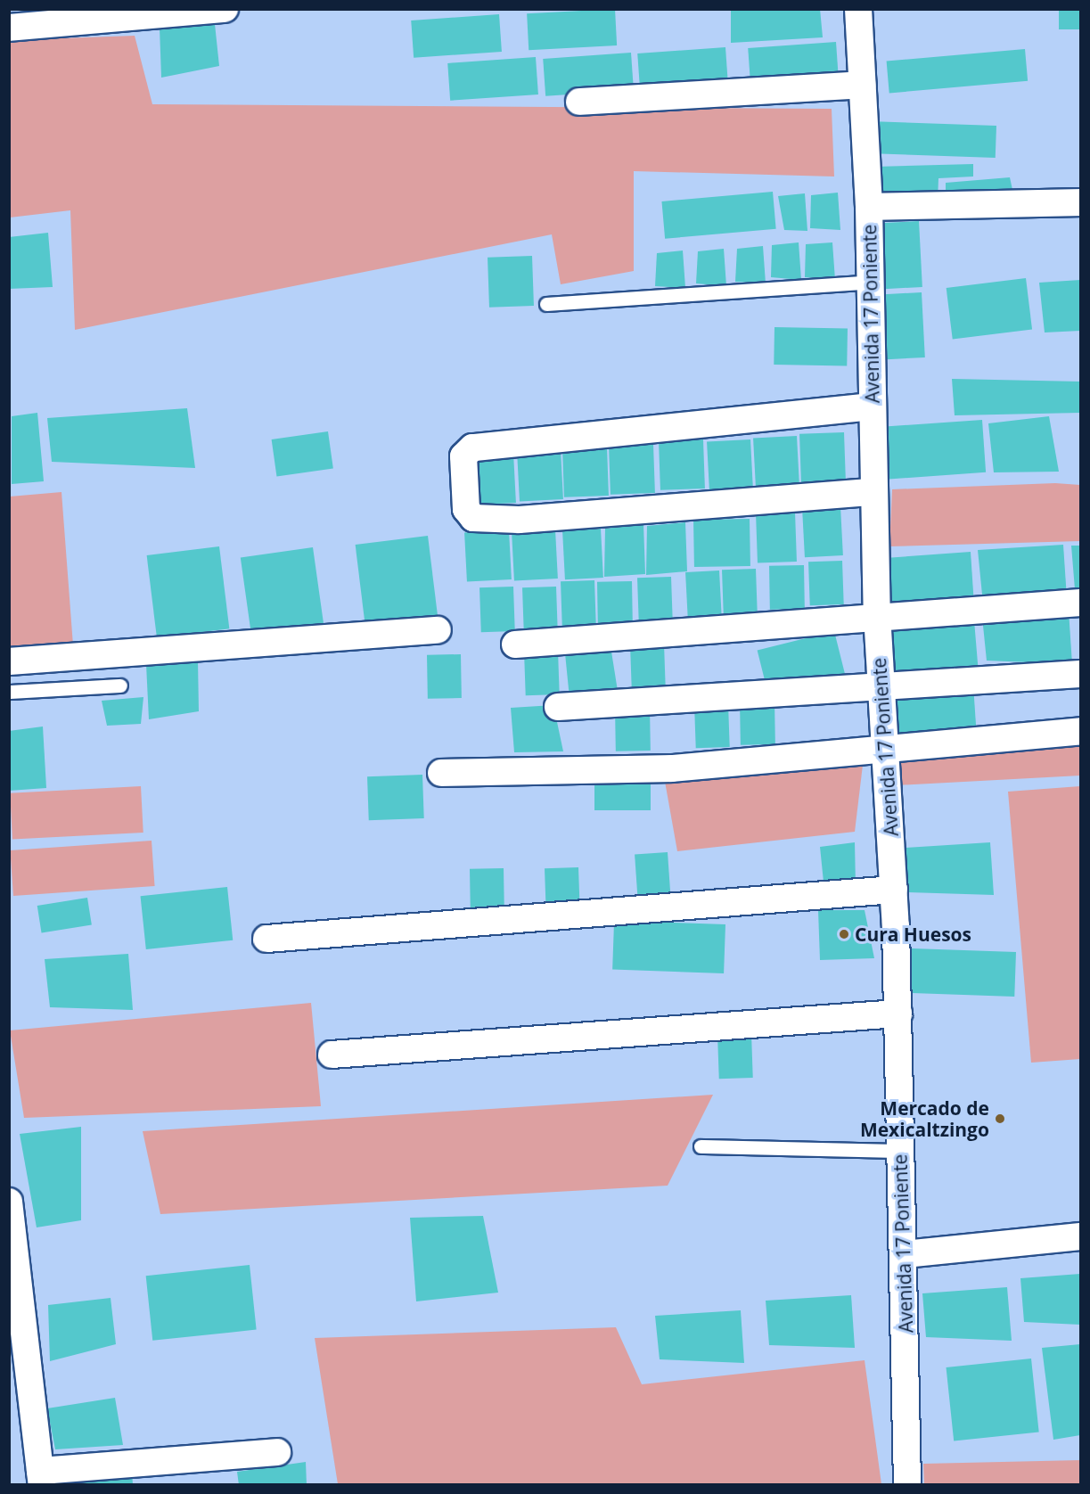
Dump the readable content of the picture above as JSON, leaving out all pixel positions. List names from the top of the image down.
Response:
{
  "streets": {
    "street": ["Avenida 17 Poniente"]
  },
  "places": ["Cura Huesos", "Mercado de Mexicaltzingo"]
}
